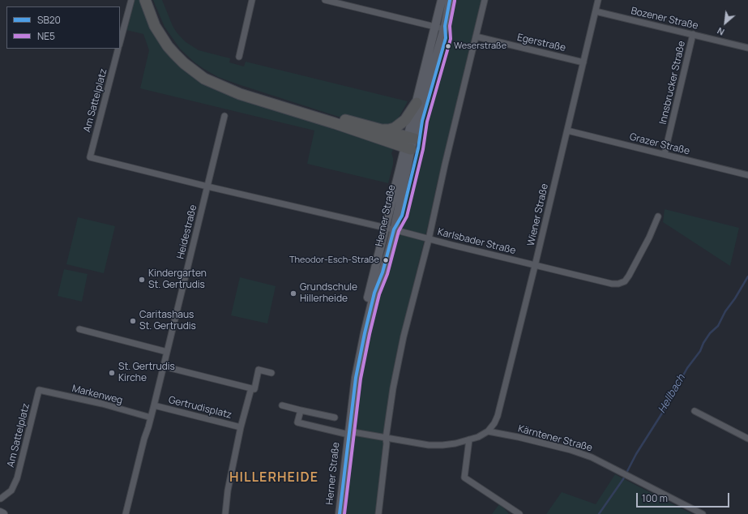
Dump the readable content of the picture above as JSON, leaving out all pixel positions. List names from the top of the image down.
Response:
{
  "streets": {
    "main road": ["Herner Straße"],
    "street": [
      "Bozener Straße",
      "Egerstraße",
      "Innsbrucker Straße",
      "Am Sattelplatz",
      "Grazer Straße",
      "Wiener Straße",
      "Heidestraße",
      "Karlsbader Straße",
      "Markenweg",
      "Gertrudisplatz",
      "Kärntener Straße"
    ]
  },
  "crossings": [
    ["Bozener Straße", "Innsbrucker Straße"],
    ["Bozener Straße", "Wiener Straße"],
    ["Egerstraße", "Wiener Straße"],
    ["Innsbrucker Straße", "Grazer Straße"],
    ["Am Sattelplatz", "Heidestraße"],
    ["Am Sattelplatz", "Markenweg"],
    ["Grazer Straße", "Wiener Straße"],
    ["Wiener Straße", "Karlsbader Straße"],
    ["Wiener Straße", "Kärntener Straße"],
    ["Herner Straße", "Karlsbader Straße"],
    ["Heidestraße", "Markenweg"],
    ["Heidestraße", "Gertrudisplatz"]
  ],
  "districts": ["HILLERHEIDE"],
  "water": ["Hellbach"],
  "places": [
    "Weserstraße",
    "Theodor-Esch-Straße",
    "Kindergarten St. Gertrudis",
    "Grundschule Hillerheide",
    "Caritashaus St. Gertrudis",
    "St. Gertrudis Kirche"
  ],
  "lines": ["transit line SB20", "transit line NE5"],
  "legend": ["SB20", "NE5"],
  "scale_bar": "100 m",
  "north": "bottom left"
}
